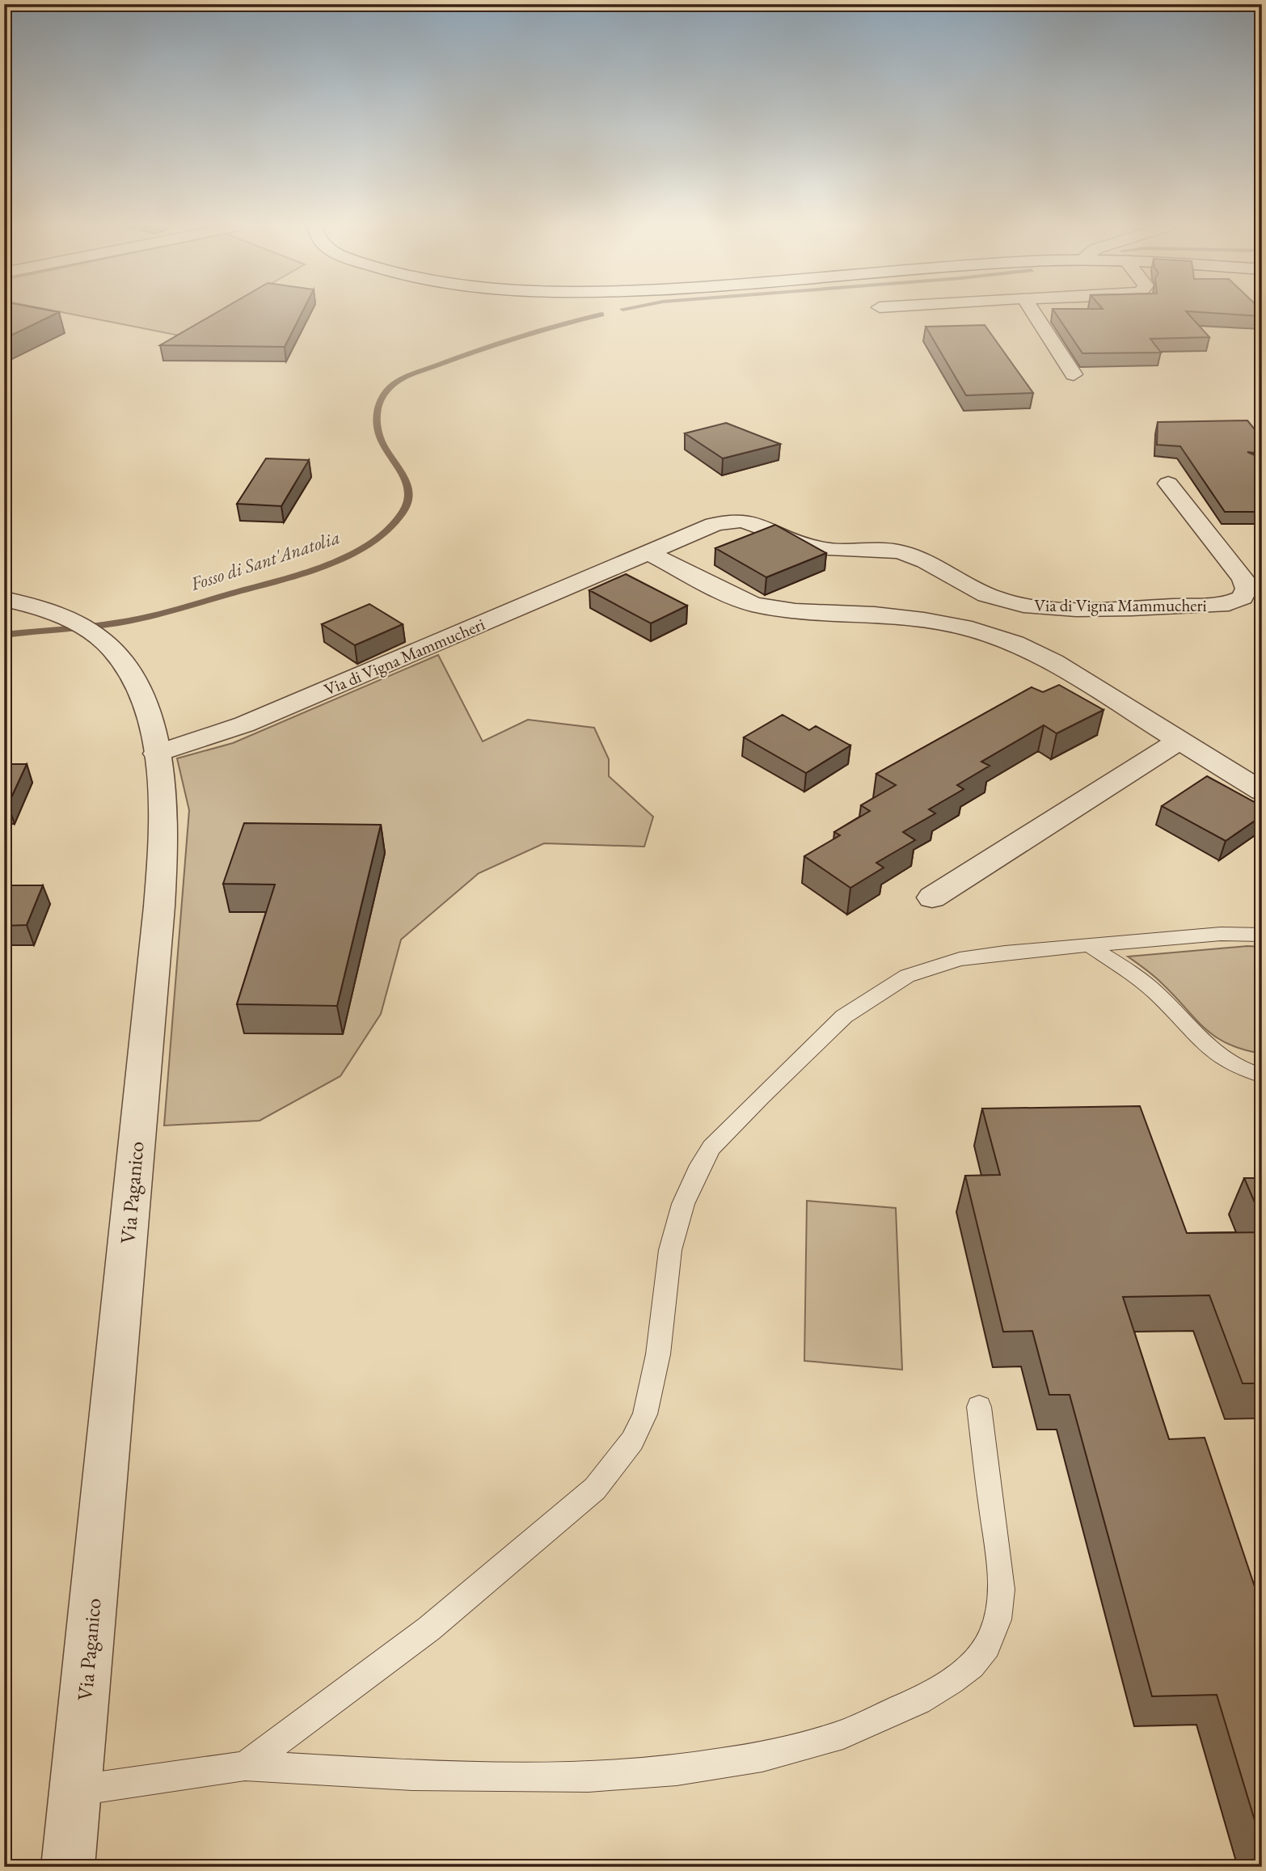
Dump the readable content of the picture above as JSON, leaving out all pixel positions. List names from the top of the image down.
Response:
{
  "streets": {
    "street": ["Via di Vigna Mammucheri", "Via Paganico"]
  },
  "crossings": [
    ["Via di Vigna Mammucheri", "Via Paganico"]
  ],
  "water": ["Fosso di Sant'Anatolia"]
}
